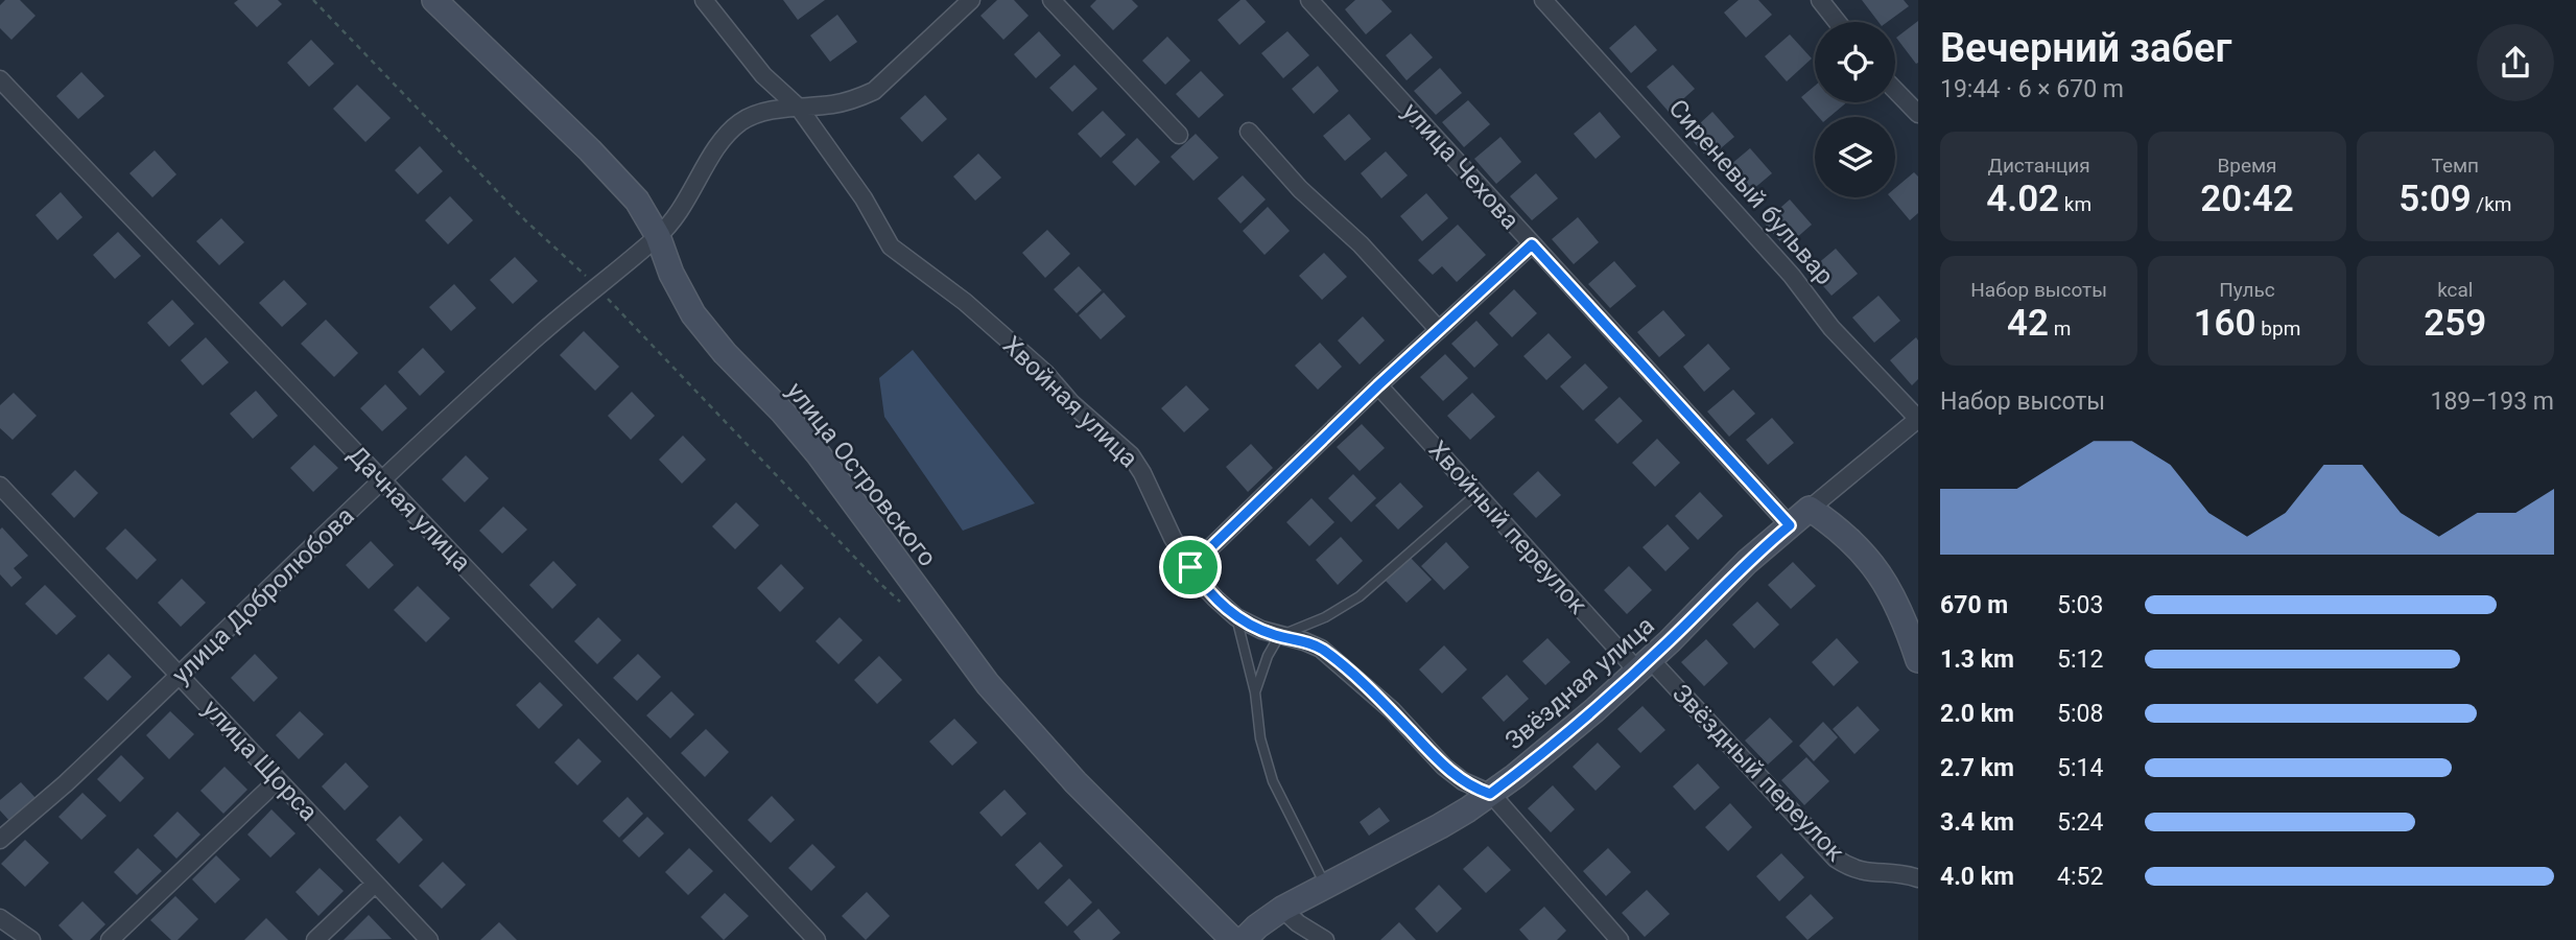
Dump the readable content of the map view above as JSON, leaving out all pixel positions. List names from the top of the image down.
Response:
{
  "streets": {
    "street": [
      "улица Чехова",
      "Сиреневый бульвар",
      "Хвойная улица",
      "улица Островского",
      "Дачная улица",
      "Хвойный переулок",
      "улица Добролюбова",
      "Звёздная улица",
      "улица Щорса",
      "Звёздный переулок"
    ]
  },
  "crossings": [
    ["улица Чехова", "Звёздная улица"],
    ["Сиреневый бульвар", "Звёздная улица"],
    ["Хвойная улица", "улица Добролюбова"],
    ["Хвойная улица", "Звёздная улица"],
    ["улица Островского", "улица Добролюбова"],
    ["Дачная улица", "улица Добролюбова"],
    ["Хвойный переулок", "Звёздная улица"],
    ["Хвойный переулок", "Звёздный переулок"],
    ["улица Добролюбова", "улица Щорса"],
    ["Звёздная улица", "Звёздный переулок"]
  ],
  "page": {
    "heading": ["Вечерний забег", "19:44 · 6 × 670 m"],
    "stats": [
      ["Дистанция", "4.02 km"],
      ["Время", "20:42"],
      ["Темп", "5:09 /km"],
      ["Набор высоты", "42 m"],
      ["Пульс", "160 bpm"],
      ["kcal", "259"]
    ],
    "chart": ["Набор высоты", "189–193 m"],
    "list": [
      {
        "name": "670 m",
        "note": "5:03"
      },
      {
        "name": "1.3 km",
        "note": "5:12"
      },
      {
        "name": "2.0 km",
        "note": "5:08"
      },
      {
        "name": "2.7 km",
        "note": "5:14"
      },
      {
        "name": "3.4 km",
        "note": "5:24"
      },
      {
        "name": "4.0 km",
        "note": "4:52"
      }
    ]
  }
}
